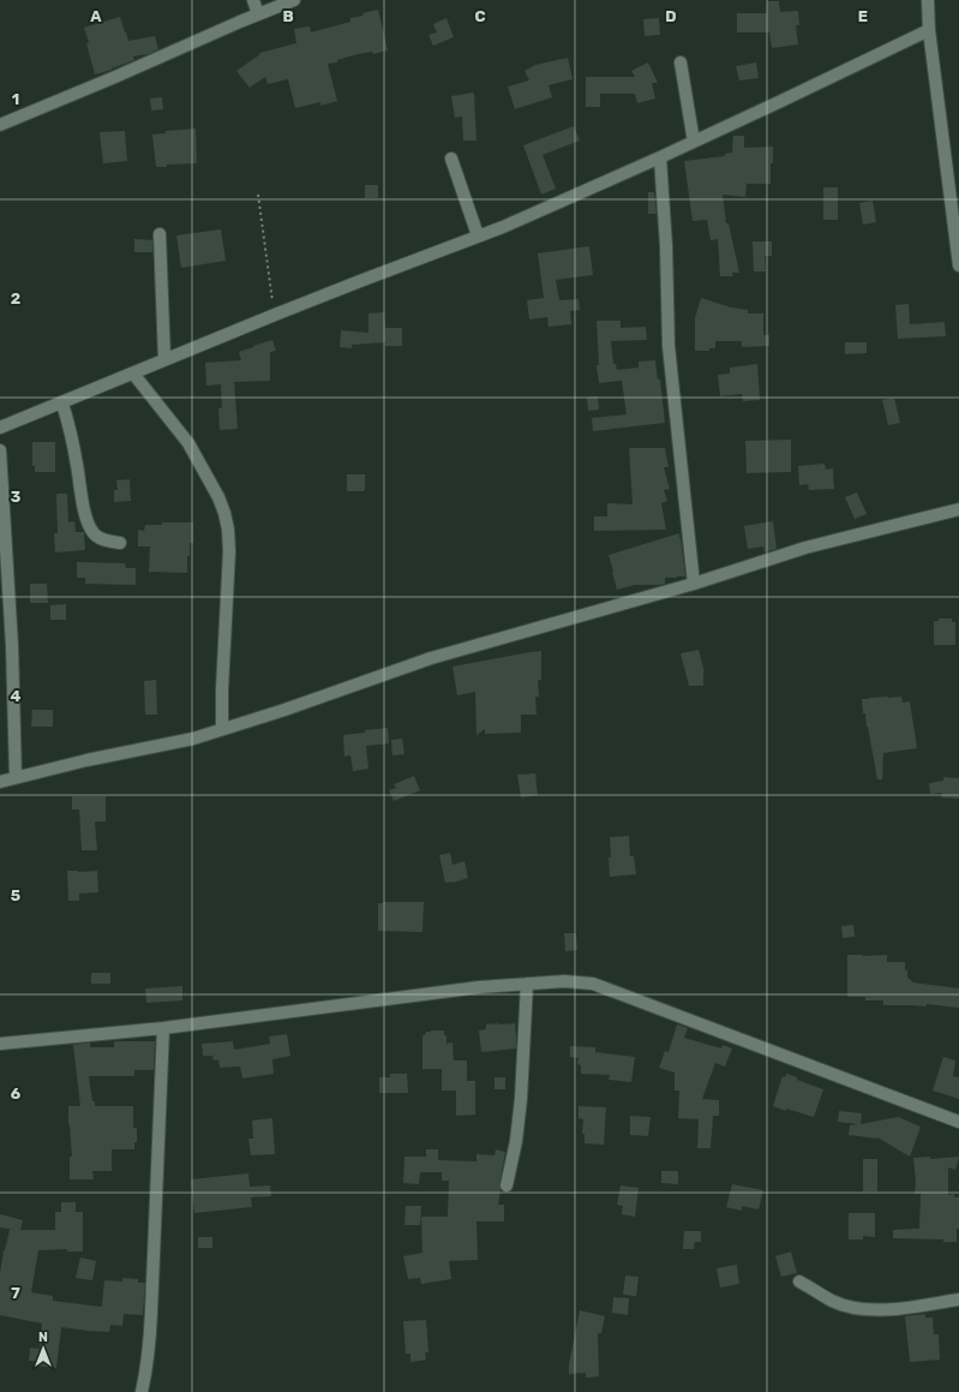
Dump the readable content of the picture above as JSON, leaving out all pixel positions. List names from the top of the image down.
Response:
{
  "north": "top",
  "grid": {
    "columns": [
      "A",
      "B",
      "C",
      "D",
      "E"
    ],
    "rows": [
      "1",
      "2",
      "3",
      "4",
      "5",
      "6",
      "7"
    ]
  }
}
